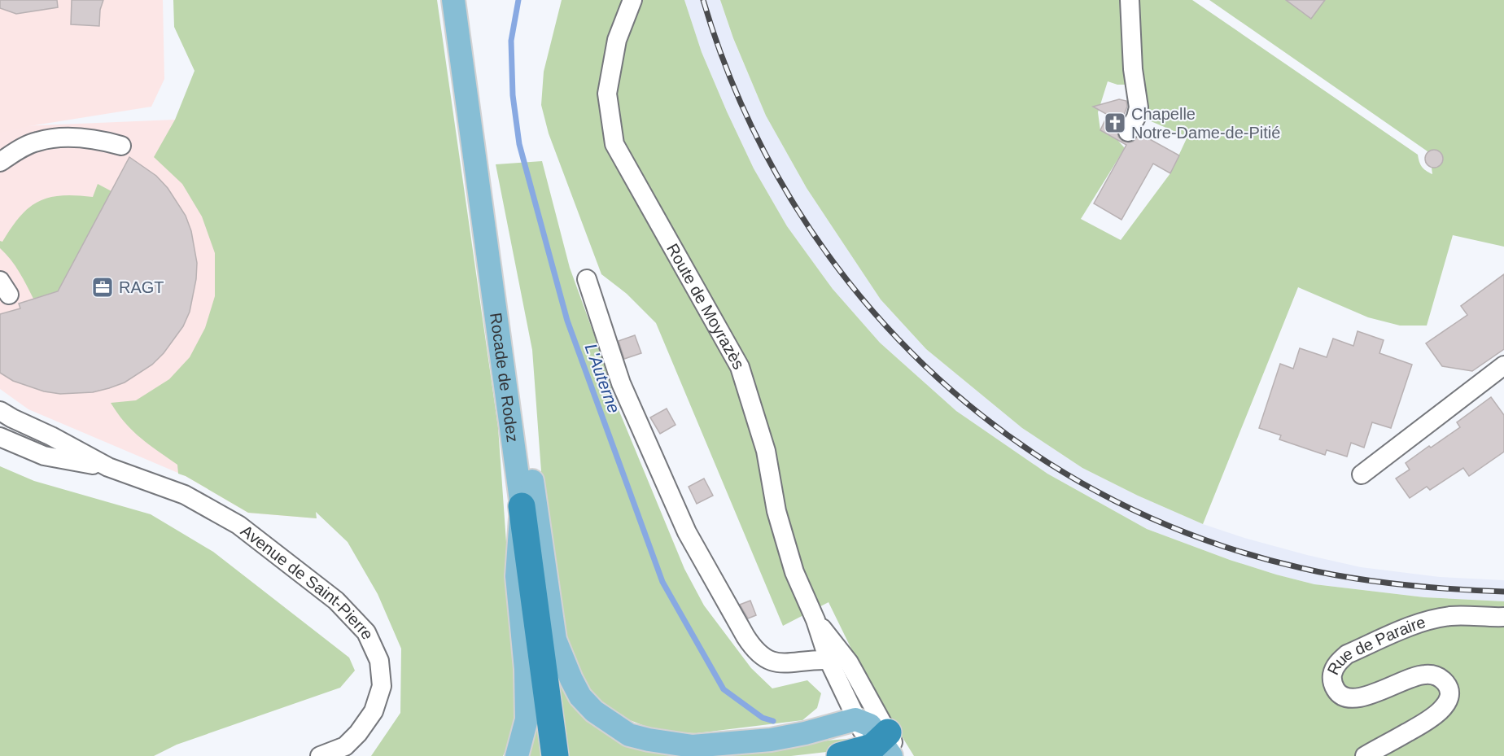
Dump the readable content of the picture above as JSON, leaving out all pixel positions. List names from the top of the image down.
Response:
{
  "streets": {
    "highway": ["Rocade de Rodez"],
    "street": ["Route de Moyrazès", "Avenue de Saint-Pierre", "Rue de Paraire"]
  },
  "water": ["L'Auterne"],
  "places": {
    "church": ["Chapelle Notre-Dame-de-Pitié"],
    "office": ["RAGT"]
  }
}
